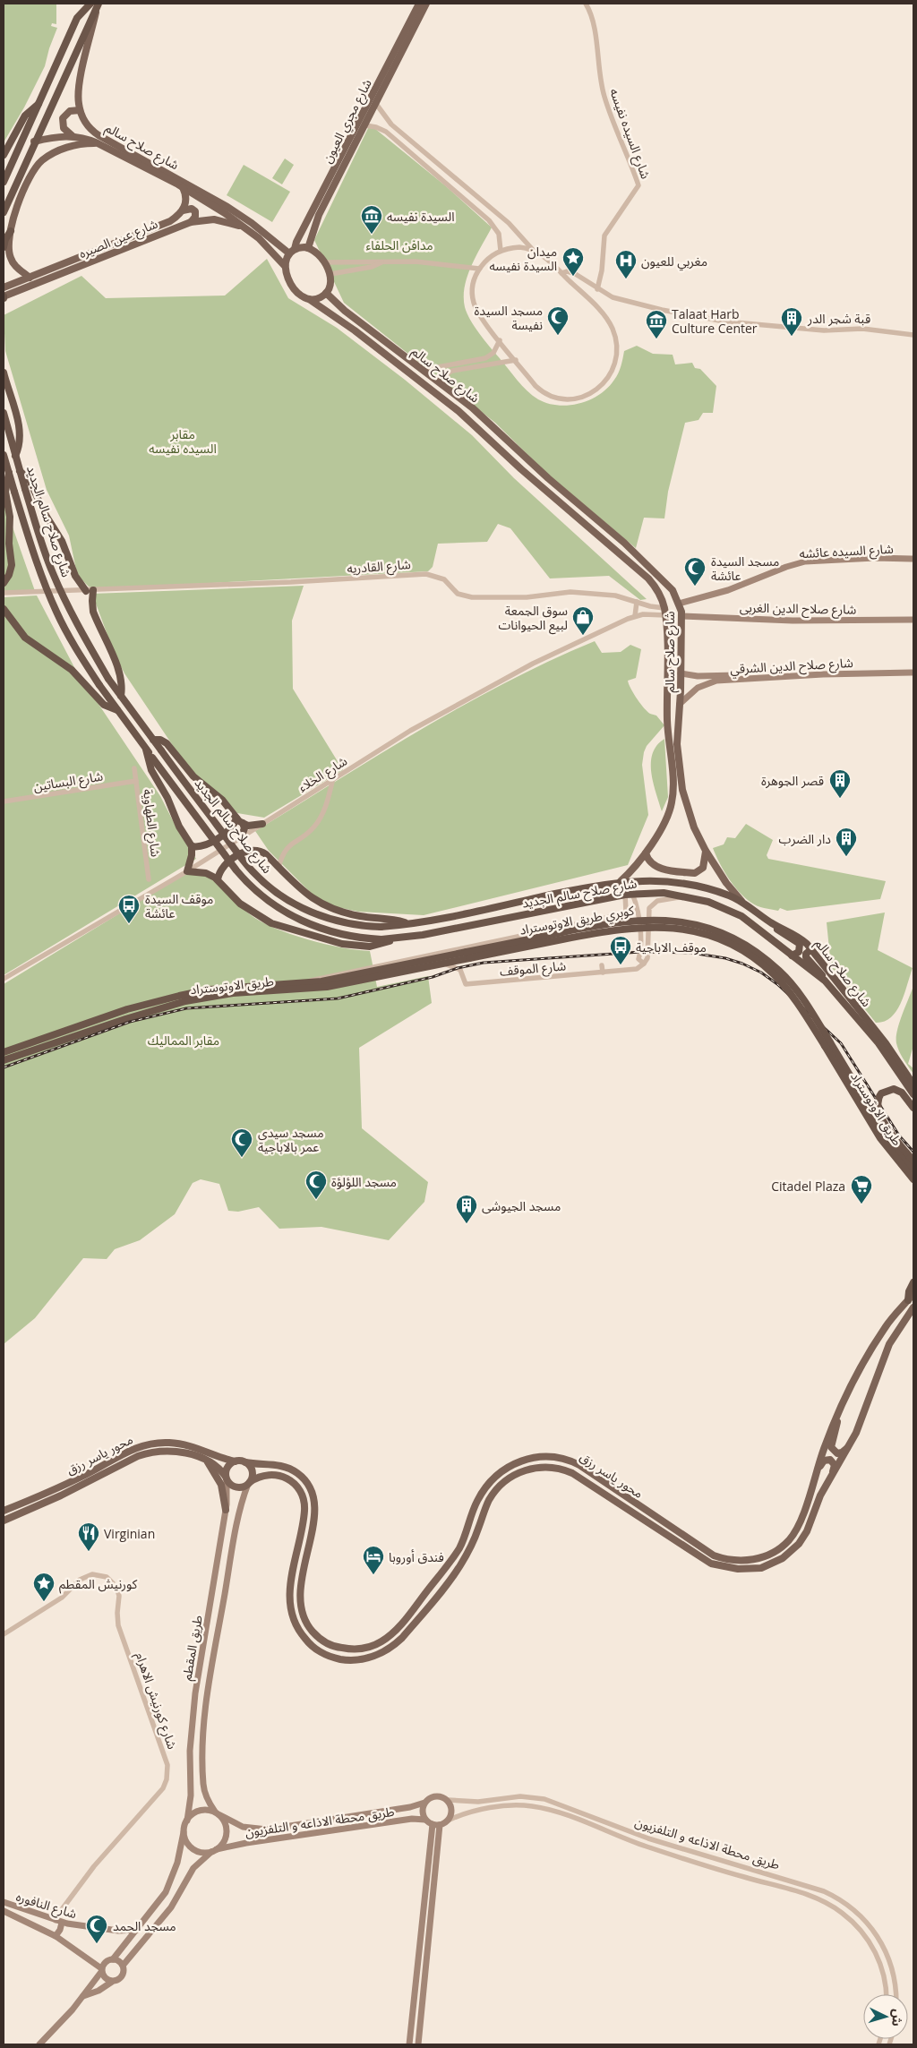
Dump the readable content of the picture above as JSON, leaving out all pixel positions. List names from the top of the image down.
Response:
{
  "streets": {
    "highway": [
      "شارع صلاح سالم",
      "شارع صلاح سالم الجديد",
      "كوبري طريق الاوتوستراد",
      "طريق الاوتوستراد"
    ],
    "main road": [
      "شارع مجري العيون",
      "شارع عين الصيره",
      "شارع السيده عائشه",
      "شارع صلاح الدين الغربى",
      "شارع صلاح الدين الشرقي",
      "محور ياسر رزق",
      "طريق المقطم",
      "طريق محطة الاذاعه و التلفزيون",
      "شارع النافوره"
    ],
    "street": [
      "شارع السيده نفيسه",
      "شارع القادريه",
      "شارع الخلاء",
      "شارع البساتين",
      "شارع الطهاوية",
      "شارع الموقف",
      "شارع كورنيش الاهرام"
    ]
  },
  "crossings": [
    ["شارع مجري العيون", "شارع صلاح سالم"],
    ["شارع صلاح سالم", "شارع عين الصيره"],
    ["شارع صلاح سالم", "شارع صلاح سالم الجديد"],
    ["شارع صلاح سالم", "شارع السيده عائشه"],
    ["شارع صلاح سالم", "شارع القادريه"],
    ["شارع صلاح سالم", "شارع صلاح الدين الغربى"],
    ["شارع صلاح سالم", "شارع صلاح الدين الشرقي"],
    ["شارع صلاح سالم", "شارع الخلاء"],
    ["شارع القادريه", "شارع الخلاء"],
    ["شارع البساتين", "شارع الطهاوية"],
    ["كوبري طريق الاوتوستراد", "طريق الاوتوستراد"],
    ["شارع الموقف", "طريق الاوتوستراد"],
    ["محور ياسر رزق", "طريق المقطم"],
    ["طريق المقطم", "طريق محطة الاذاعه و التلفزيون"],
    ["شارع كورنيش الاهرام", "شارع النافوره"]
  ],
  "parks": ["مدافن الحلفاء", "مقابر السيده نفيسه", "مقابر المماليك"],
  "places": {
    "museum": ["السيدة نفيسه", "Talaat Harb Culture Center"],
    "place": ["ميدان السيدة نفيسه", "كورنيش المقطم"],
    "hospital": ["مغربي للعيون"],
    "mosque": [
      "مسجد السيدة نفيسة",
      "مسجد السيدة عائشة",
      "مسجد سيدى عمر بالاباجية",
      "مسجد اللؤلؤة",
      "مسجد الحمد"
    ],
    "building": [
      "قبة شجر الدر",
      "قصر الجوهرة",
      "دار الضرب",
      "مسجد الجيوشى"
    ],
    "shop": ["سوق الجمعة لبيع الحيوانات"],
    "bus stop": ["موقف السيدة عائشة", "موقف الاباجية"],
    "supermarket": ["Citadel Plaza"],
    "restaurant": ["Virginian"],
    "hotel": ["فندق أوروبا"]
  },
  "north": "right"
}
